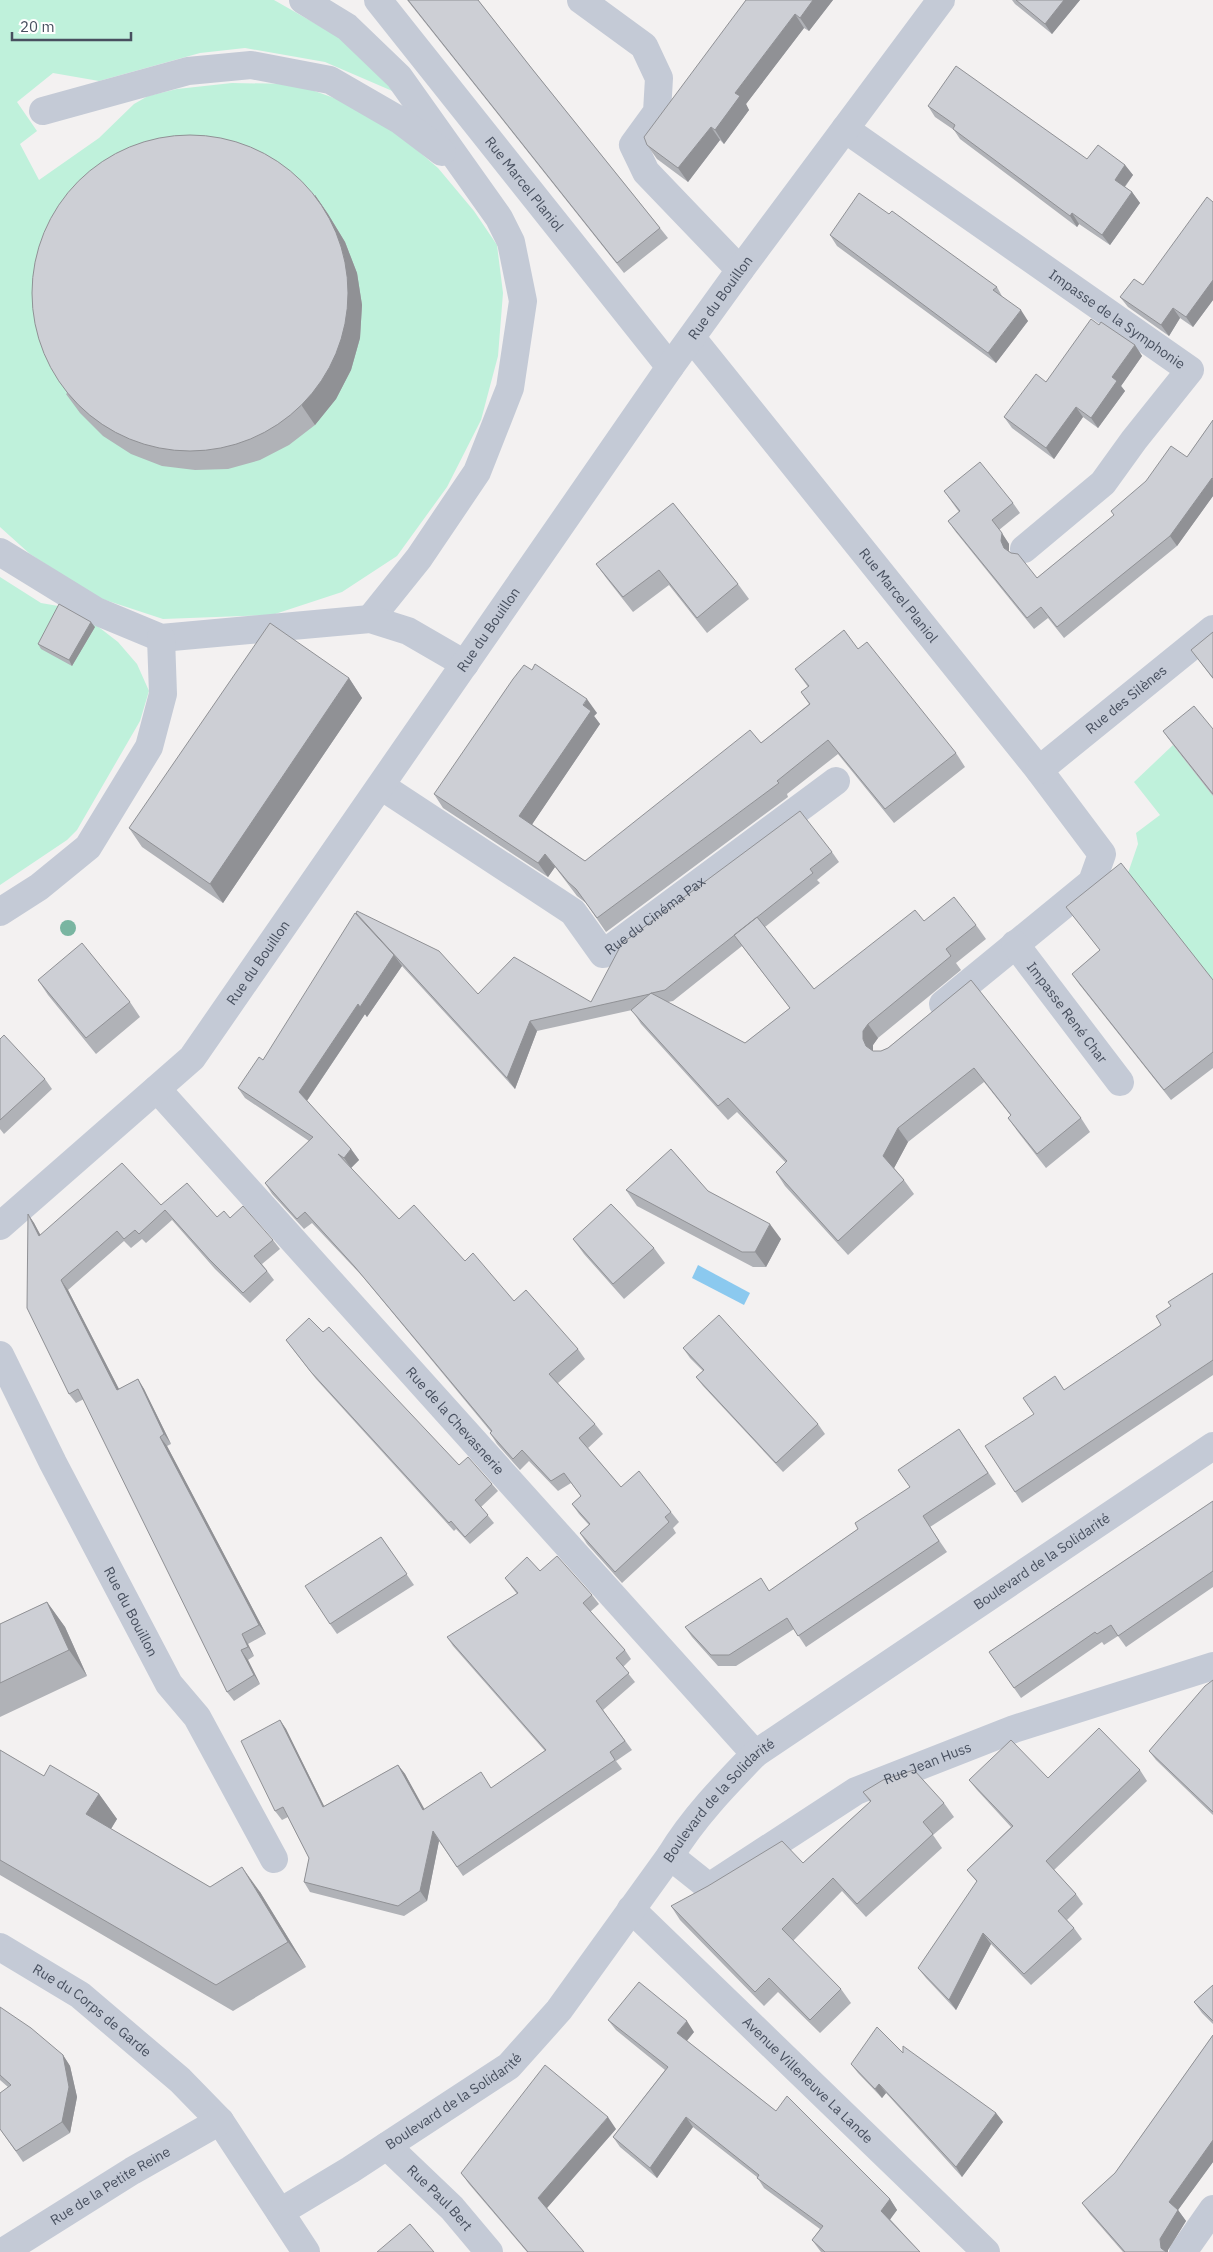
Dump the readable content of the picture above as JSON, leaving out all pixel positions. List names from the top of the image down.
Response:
{
  "streets": {
    "street": [
      "Rue Marcel Planiol",
      "Rue du Bouillon",
      "Impasse de la Symphonie",
      "Rue des Silènes",
      "Rue du Cinéma Pax",
      "Impasse René Char",
      "Rue de la Chevasnerie",
      "Boulevard de la Solidarité",
      "Rue Jean Huss",
      "Rue du Corps de Garde",
      "Avenue Villeneuve La Lande",
      "Rue de la Petite Reine",
      "Rue Paul Bert"
    ]
  },
  "crossings": [
    ["Rue Marcel Planiol", "Rue du Bouillon"],
    ["Rue Marcel Planiol", "Rue des Silènes"],
    ["Rue Marcel Planiol", "Impasse René Char"],
    ["Rue du Bouillon", "Impasse de la Symphonie"],
    ["Rue du Bouillon", "Rue du Cinéma Pax"],
    ["Rue du Bouillon", "Rue de la Chevasnerie"],
    ["Rue de la Chevasnerie", "Boulevard de la Solidarité"],
    ["Boulevard de la Solidarité", "Rue Jean Huss"],
    ["Boulevard de la Solidarité", "Avenue Villeneuve La Lande"],
    ["Boulevard de la Solidarité", "Rue Paul Bert"],
    ["Rue du Corps de Garde", "Rue de la Petite Reine"]
  ],
  "scale_bar": "20 m"
}
